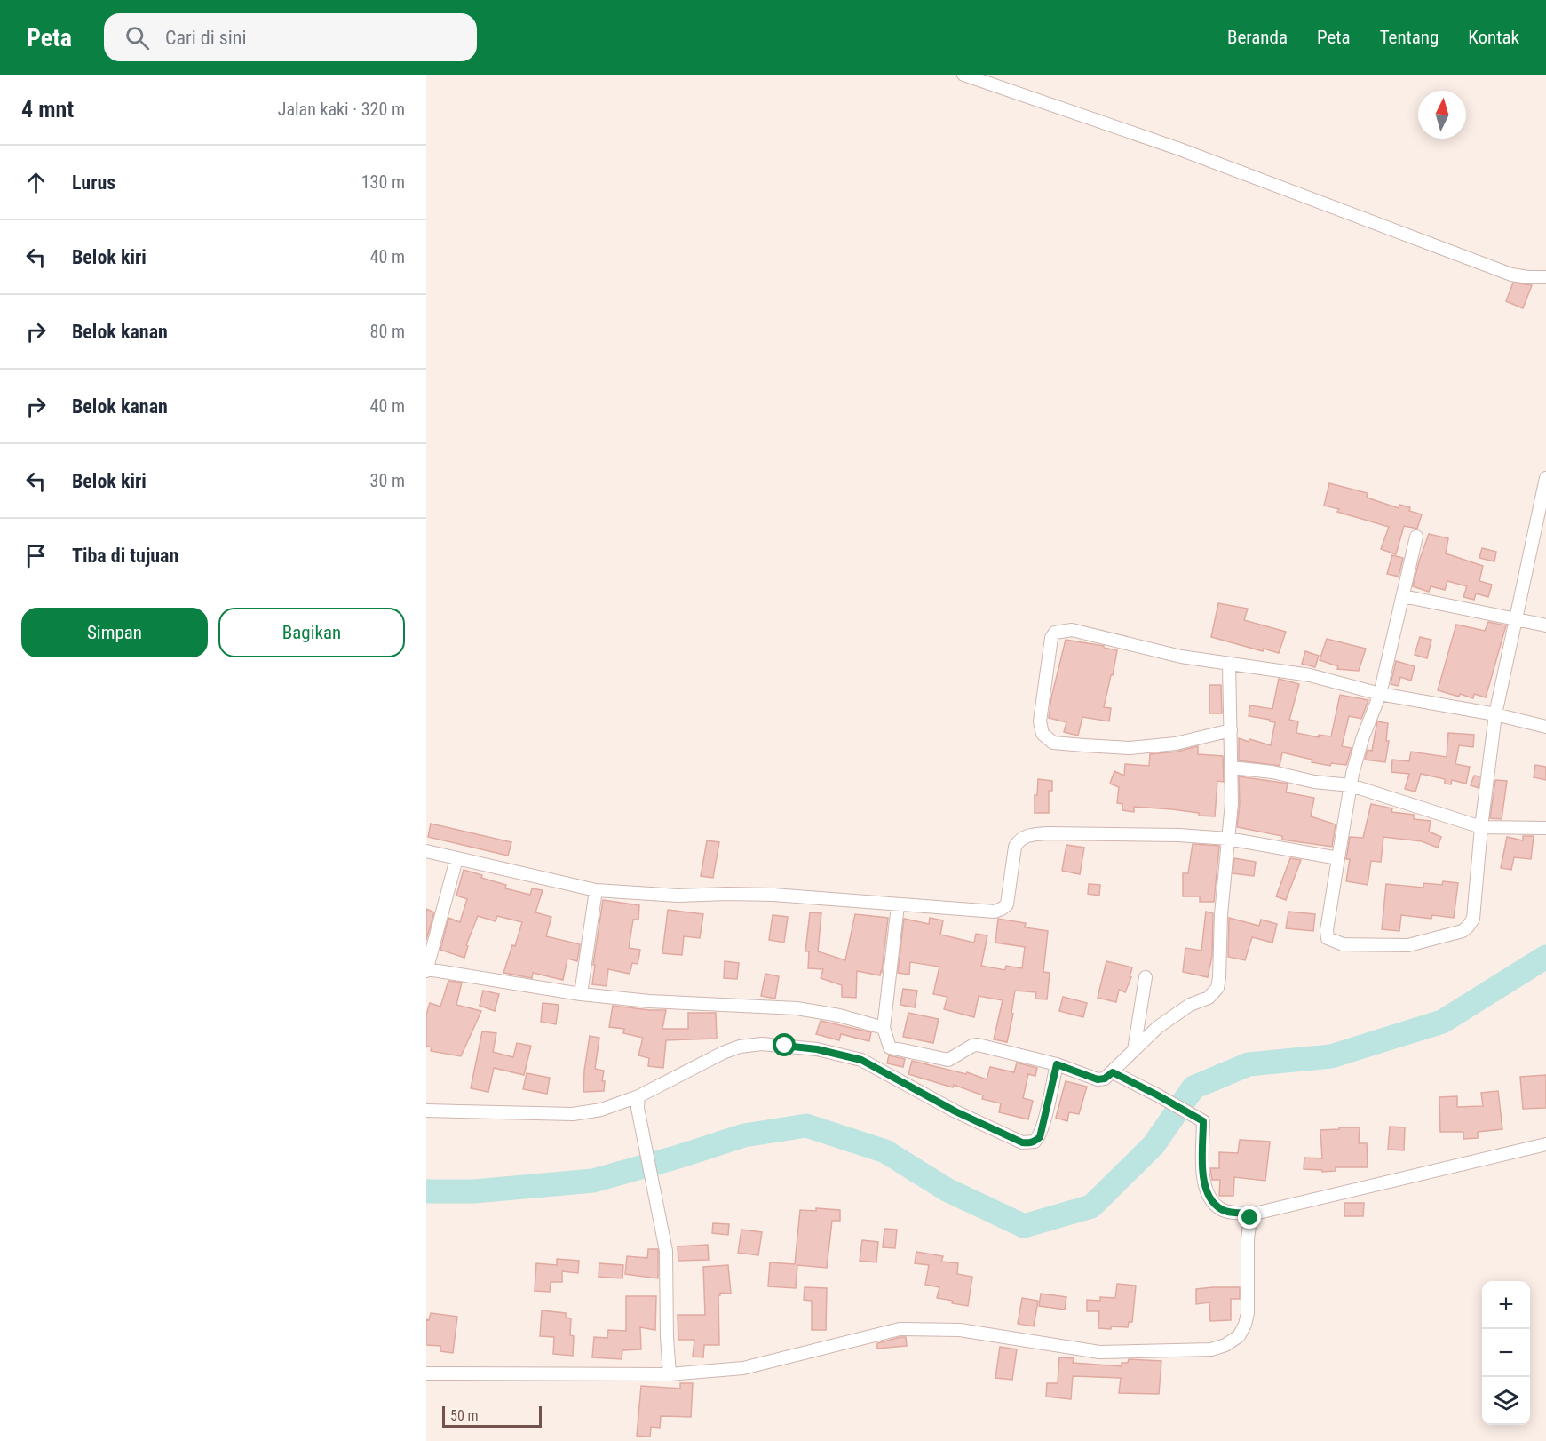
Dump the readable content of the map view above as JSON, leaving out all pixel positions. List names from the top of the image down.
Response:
{
  "scale_bar": "50 m",
  "north": "top",
  "page": {
    "header": "Peta",
    "search": "Cari di sini",
    "nav": [
      "Beranda",
      "Peta",
      "Tentang",
      "Kontak"
    ],
    "heading": ["4 mnt", "Jalan kaki · 320 m"],
    "list": [
      ["Lurus", "130 m"],
      ["Belok kiri", "40 m"],
      ["Belok kanan", "80 m"],
      ["Belok kanan", "40 m"],
      ["Belok kiri", "30 m"],
      "Tiba di tujuan"
    ],
    "buttons": ["Simpan", "Bagikan"],
    "map_buttons": ["+", "−"],
    "scale": "50 m"
  }
}
